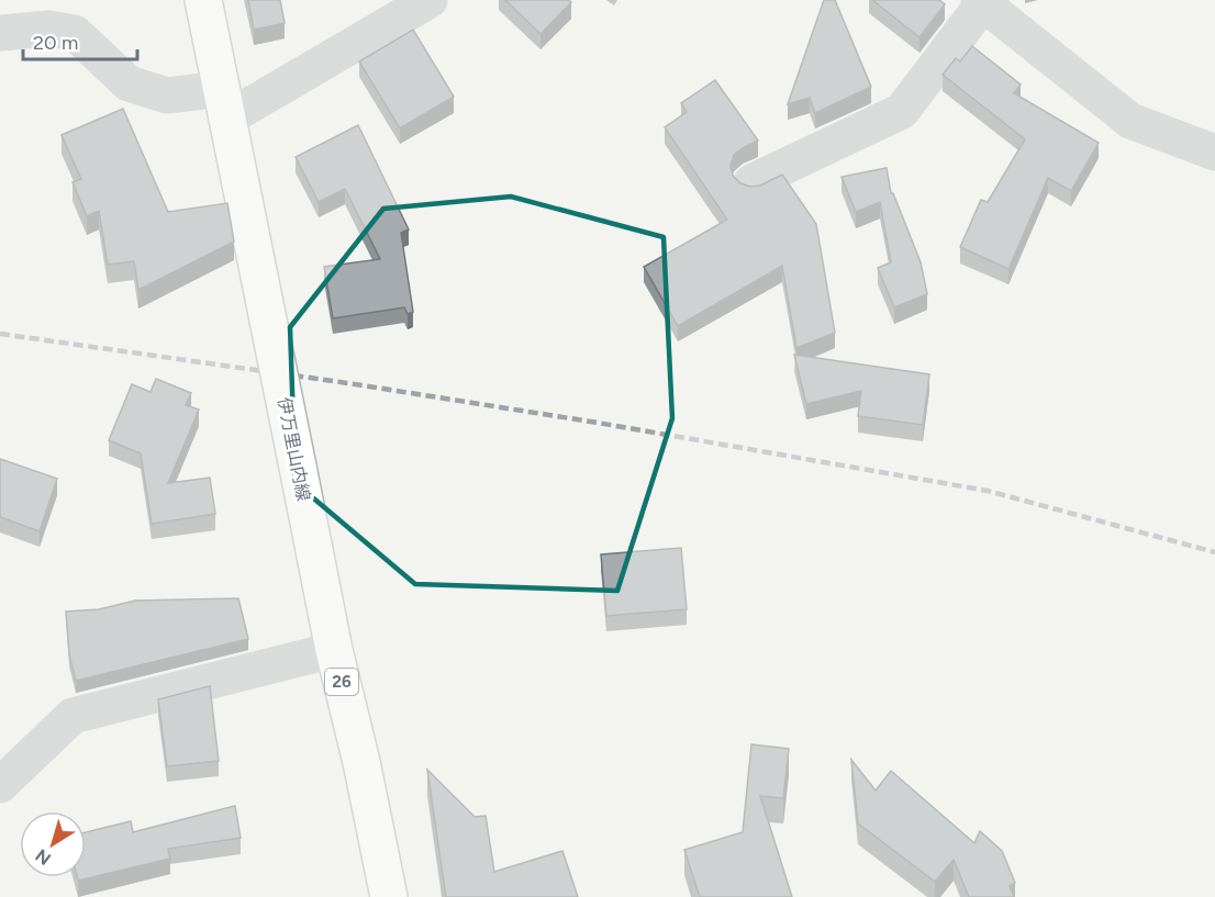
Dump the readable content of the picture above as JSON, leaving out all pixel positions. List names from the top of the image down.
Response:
{
  "streets": {
    "main road": ["伊万里山内線", "26"]
  },
  "scale_bar": "20 m",
  "north": "bottom left"
}
